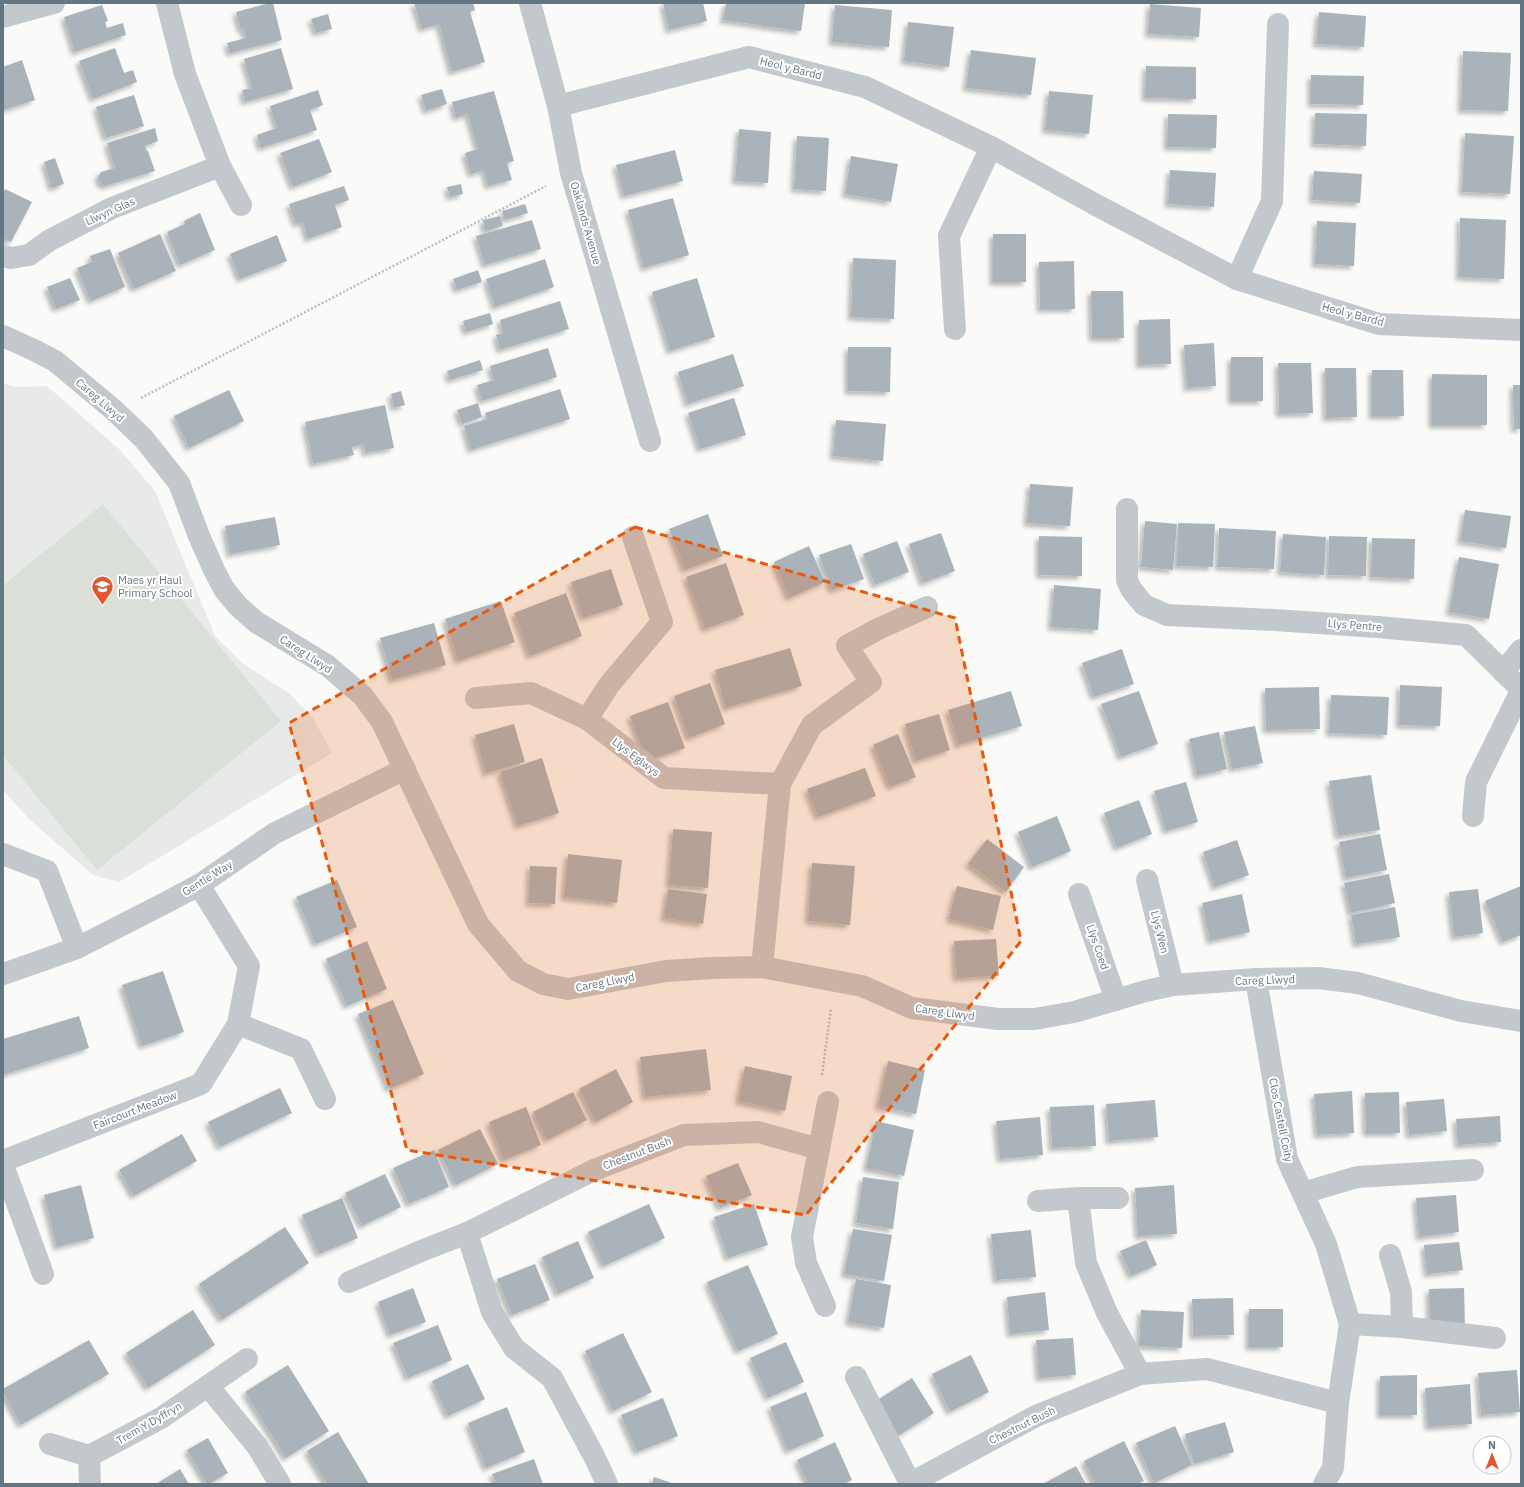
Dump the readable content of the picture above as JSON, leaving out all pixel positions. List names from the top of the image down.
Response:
{
  "streets": {
    "street": [
      "Heol y Bardd",
      "Llwyn Glas",
      "Oaklands Avenue",
      "Careg Llwyd",
      "Llys Pentre",
      "Llys Eglwys",
      "Gentle Way",
      "Llys Wen",
      "Llys Coed",
      "Faircourt Meadow",
      "Clos Castell Coity",
      "Chestnut Bush",
      "Trem Y Dyffryn"
    ]
  },
  "crossings": [
    ["Heol y Bardd", "Oaklands Avenue"],
    ["Careg Llwyd", "Gentle Way"],
    ["Careg Llwyd", "Llys Wen"],
    ["Careg Llwyd", "Llys Coed"],
    ["Careg Llwyd", "Clos Castell Coity"],
    ["Gentle Way", "Faircourt Meadow"],
    ["Clos Castell Coity", "Chestnut Bush"]
  ],
  "places": {
    "school or university": ["Maes yr Haul Primary School"]
  },
  "north": "top"
}
